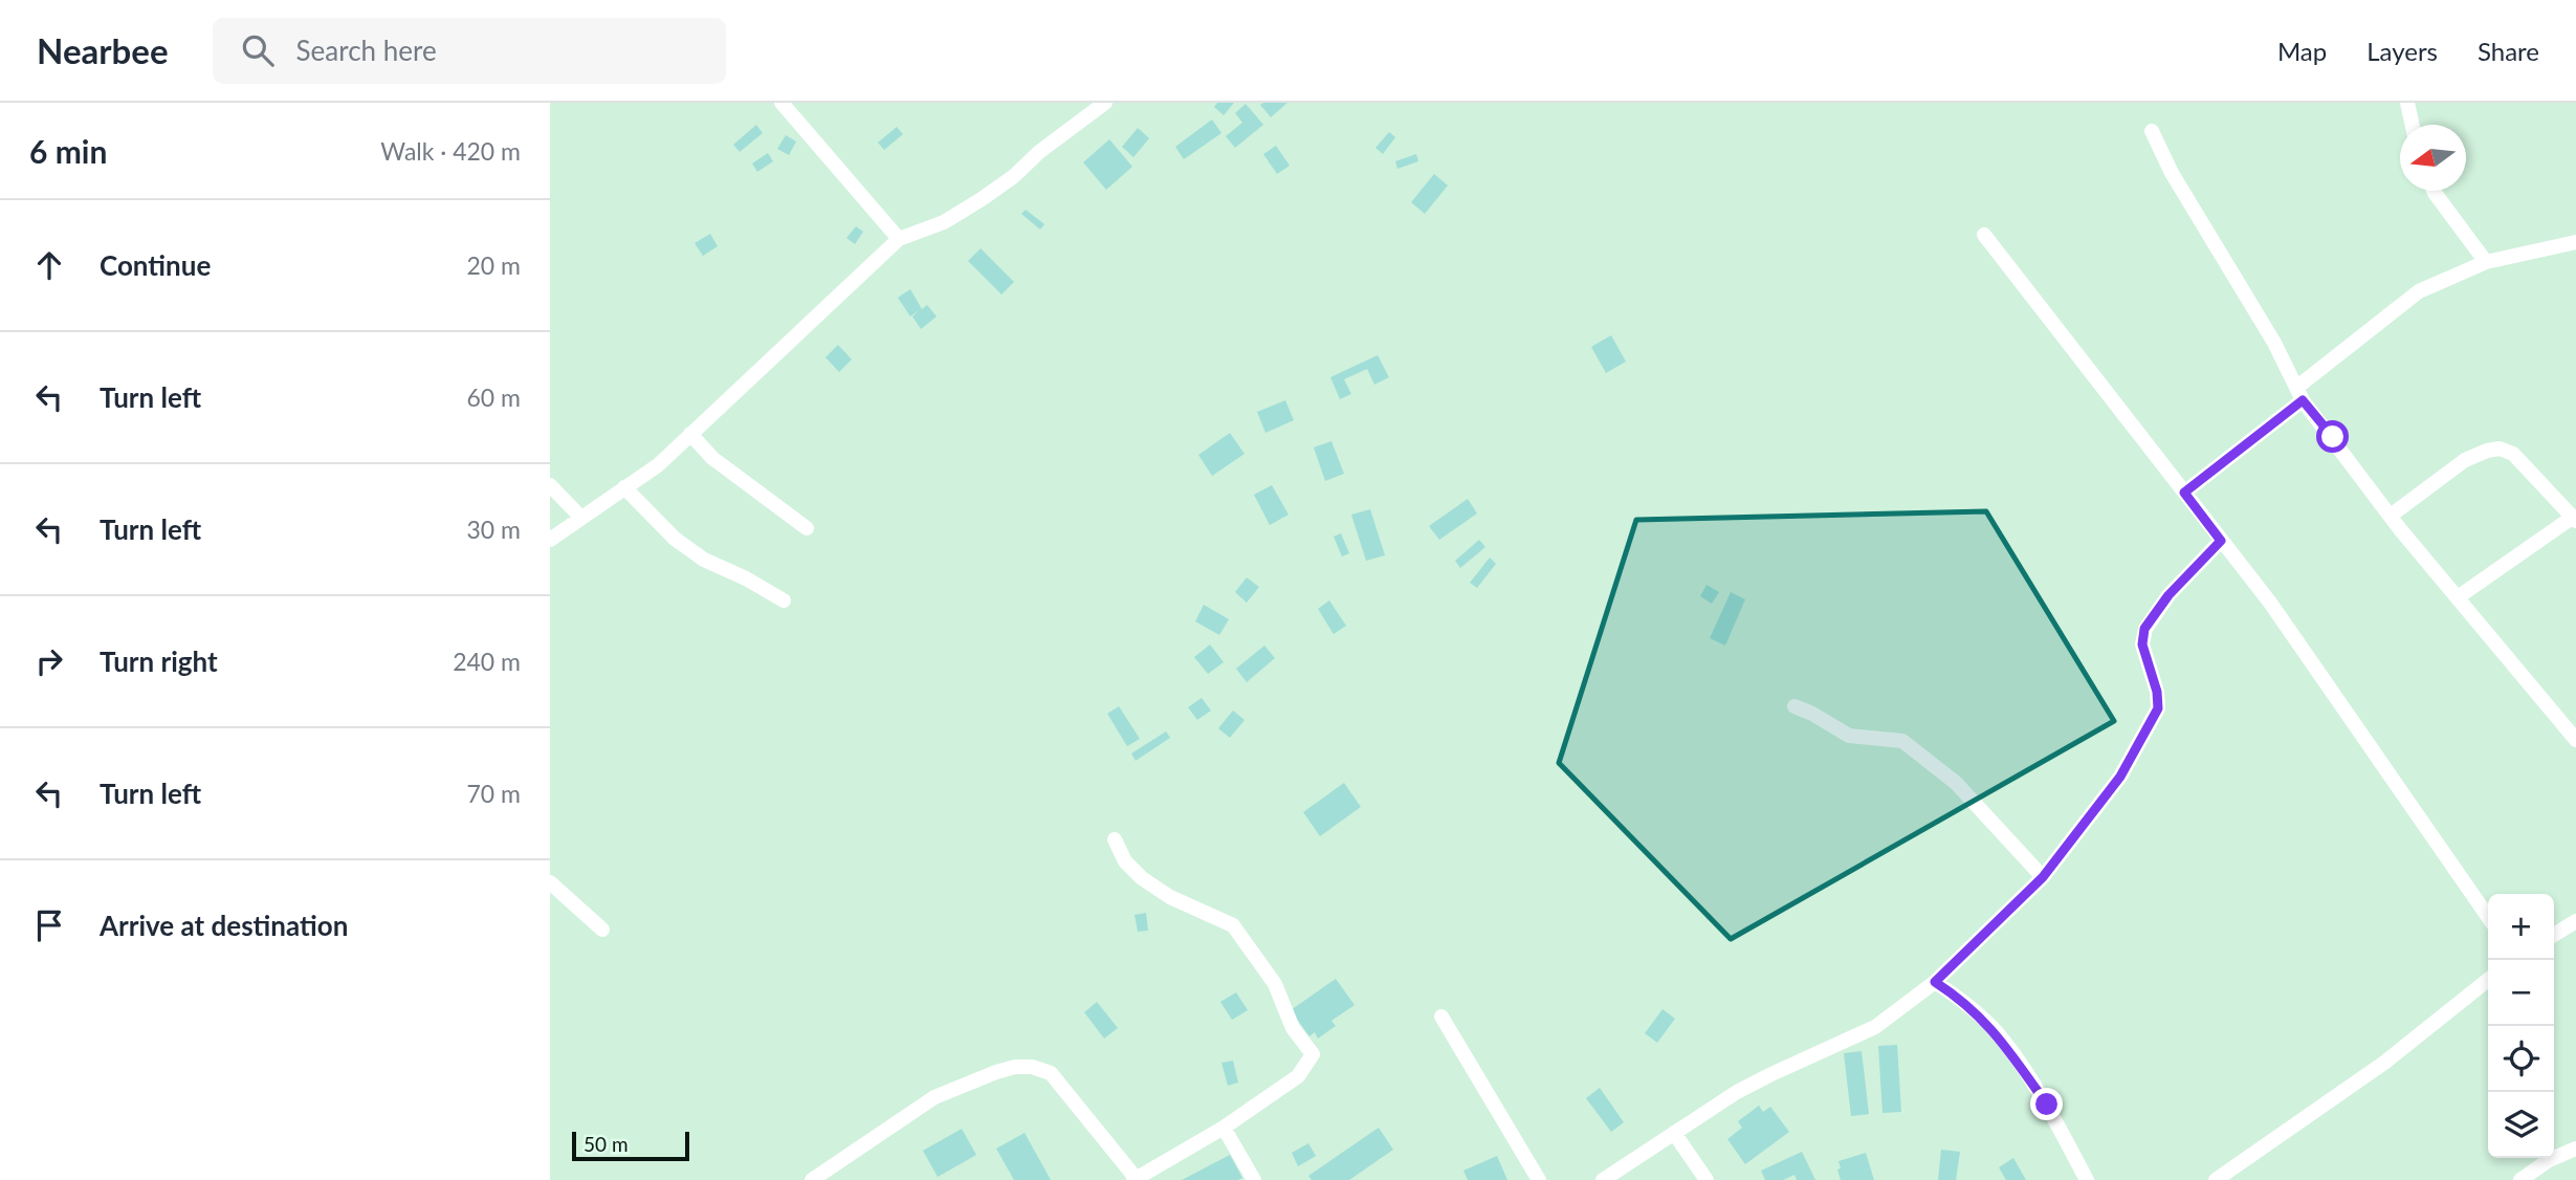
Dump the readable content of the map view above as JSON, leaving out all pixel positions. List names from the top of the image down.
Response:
{
  "scale_bar": "50 m",
  "north": "left",
  "page": {
    "header": "Nearbee",
    "search": "Search here",
    "nav": ["Map", "Layers", "Share"],
    "heading": ["6 min", "Walk · 420 m"],
    "list": [
      ["Continue", "20 m"],
      ["Turn left", "60 m"],
      ["Turn left", "30 m"],
      ["Turn right", "240 m"],
      ["Turn left", "70 m"],
      "Arrive at destination"
    ],
    "map_buttons": ["+", "−"],
    "scale": "50 m"
  }
}
